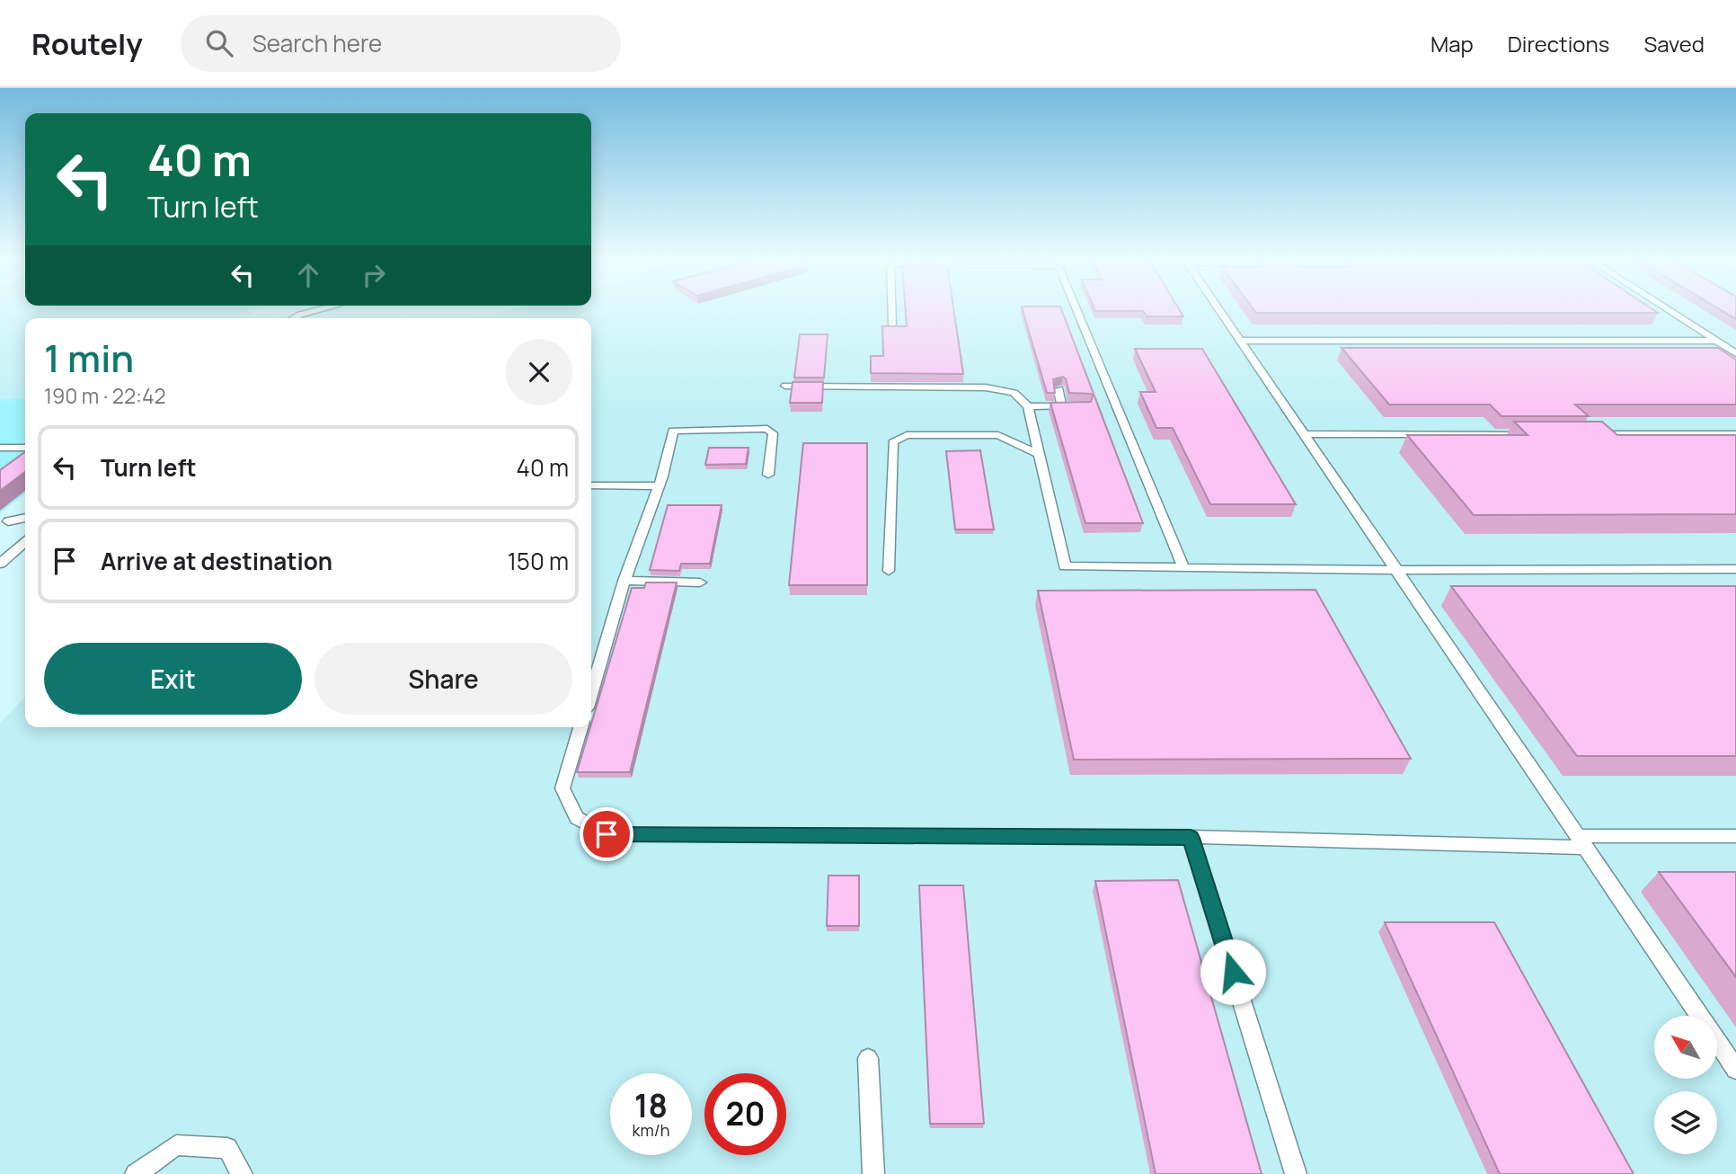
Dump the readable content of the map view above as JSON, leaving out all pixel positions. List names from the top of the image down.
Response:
{
  "north": "top left",
  "page": {
    "header": "Routely",
    "search": "Search here",
    "nav": ["Map", "Directions", "Saved"],
    "turn": ["40 m", "Turn left"],
    "heading": ["1 min", "190 m · 22:42"],
    "list": [
      {
        "name": "Turn left",
        "value": "40 m"
      },
      {
        "name": "Arrive at destination",
        "value": "150 m"
      }
    ],
    "buttons": ["Exit", "Share"],
    "speed": "18 km/h",
    "limit": "20"
  }
}
